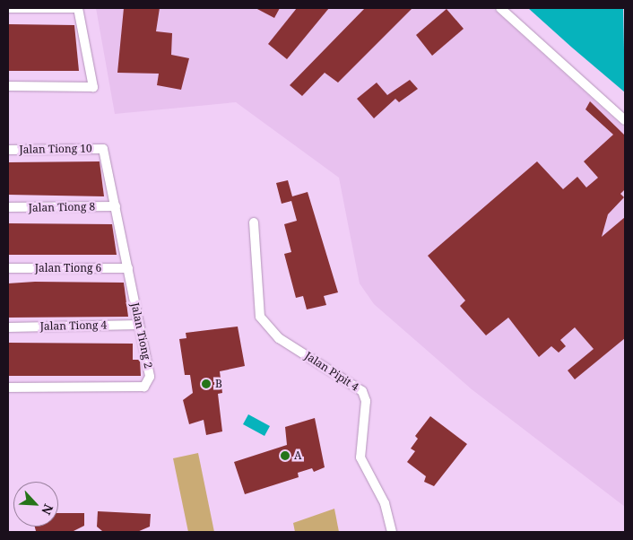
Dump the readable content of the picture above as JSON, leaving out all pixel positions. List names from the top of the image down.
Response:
{
  "streets": {
    "street": [
      "Jalan Tiong 10",
      "Jalan Tiong 8",
      "Jalan Tiong 6",
      "Jalan Tiong 4",
      "Jalan Tiong 2",
      "Jalan Pipit 4"
    ]
  },
  "crossings": [
    ["Jalan Tiong 10", "Jalan Tiong 2"],
    ["Jalan Tiong 8", "Jalan Tiong 2"],
    ["Jalan Tiong 6", "Jalan Tiong 2"],
    ["Jalan Tiong 4", "Jalan Tiong 2"]
  ],
  "places": ["B", "A"],
  "north": "bottom right"
}
